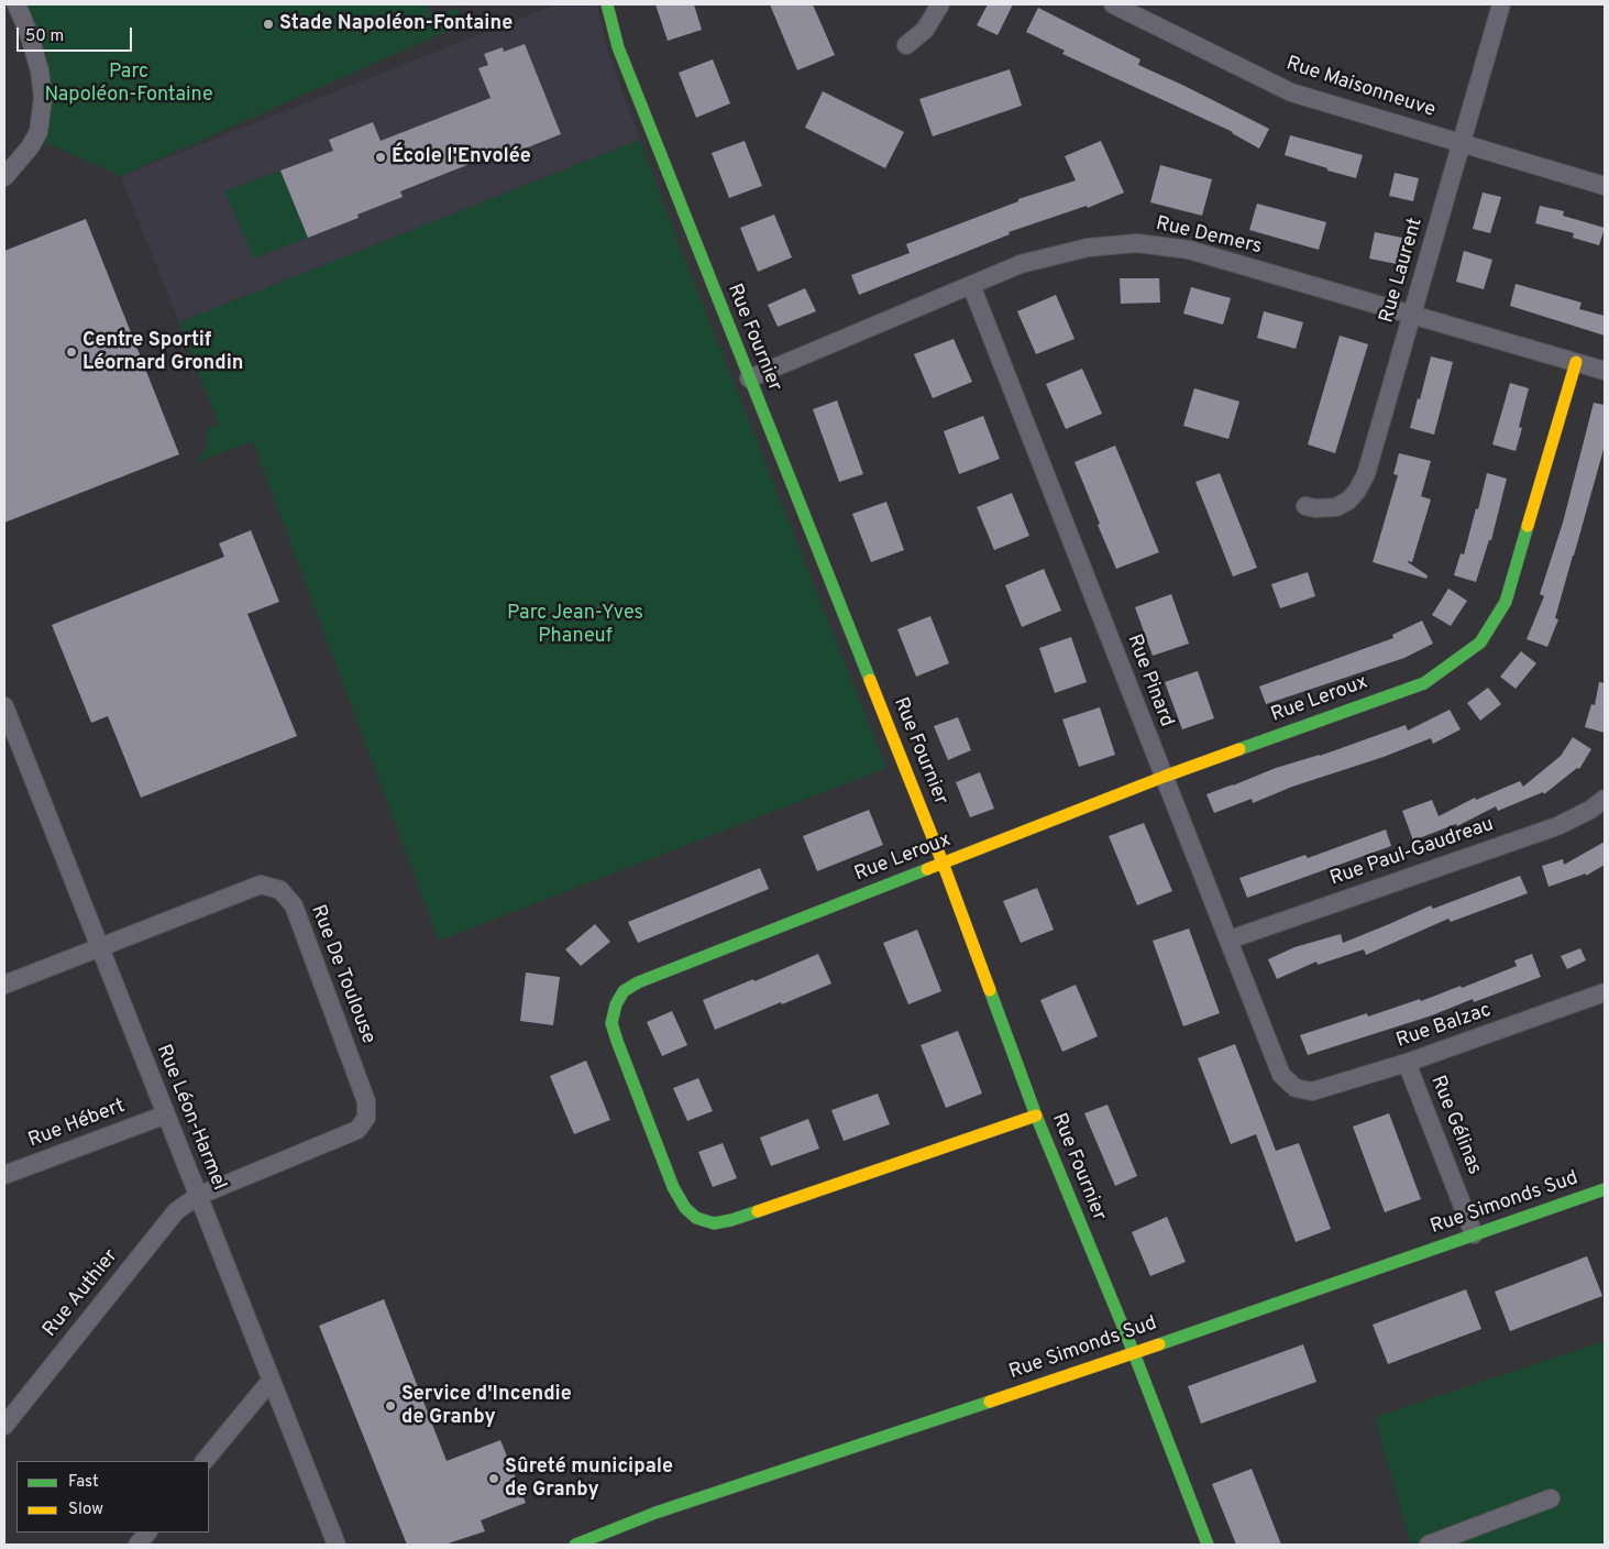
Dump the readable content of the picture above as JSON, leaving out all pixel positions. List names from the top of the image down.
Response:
{
  "streets": {
    "street": [
      "Rue Maisonneuve",
      "Rue Demers",
      "Rue Laurent",
      "Rue Fournier",
      "Rue Pinard",
      "Rue Leroux",
      "Rue Paul-Gaudreau",
      "Rue De Toulouse",
      "Rue Balzac",
      "Rue Léon-Harmel",
      "Rue Hébert",
      "Rue Gélinas",
      "Rue Simonds Sud",
      "Rue Authier"
    ]
  },
  "crossings": [
    ["Rue Maisonneuve", "Rue Laurent"],
    ["Rue Demers", "Rue Laurent"],
    ["Rue Demers", "Rue Fournier"],
    ["Rue Demers", "Rue Pinard"],
    ["Rue Demers", "Rue Leroux"],
    ["Rue Fournier", "Rue Leroux"],
    ["Rue Fournier", "Rue Simonds Sud"],
    ["Rue Pinard", "Rue Leroux"],
    ["Rue Pinard", "Rue Paul-Gaudreau"],
    ["Rue Pinard", "Rue Balzac"],
    ["Rue De Toulouse", "Rue Léon-Harmel"],
    ["Rue De Toulouse", "Rue Authier"],
    ["Rue Balzac", "Rue Gélinas"],
    ["Rue Léon-Harmel", "Rue Hébert"],
    ["Rue Léon-Harmel", "Rue Authier"],
    ["Rue Gélinas", "Rue Simonds Sud"]
  ],
  "parks": ["Parc Napoléon-Fontaine", "Parc Jean-Yves Phaneuf"],
  "places": [
    "Stade Napoléon-Fontaine",
    "École l'Envolée",
    "Centre Sportif Léornard Grondin",
    "Service d'Incendie de Granby",
    "Sûreté municipale de Granby"
  ],
  "legend": ["Fast", "Slow"],
  "scale_bar": "50 m"
}
